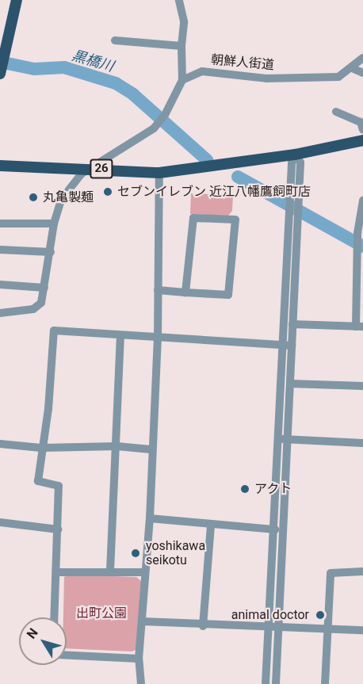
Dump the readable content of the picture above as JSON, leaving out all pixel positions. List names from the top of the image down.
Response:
{
  "streets": {
    "main road": ["26"],
    "street": ["朝鮮人街道"]
  },
  "water": ["黒橋川"],
  "parks": ["出町公園"],
  "places": [
    "セブンイレブン 近江八幡鷹飼町店",
    "丸亀製麺",
    "アクト",
    "yoshikawa seikotu",
    "animal doctor"
  ],
  "north": "top left"
}
